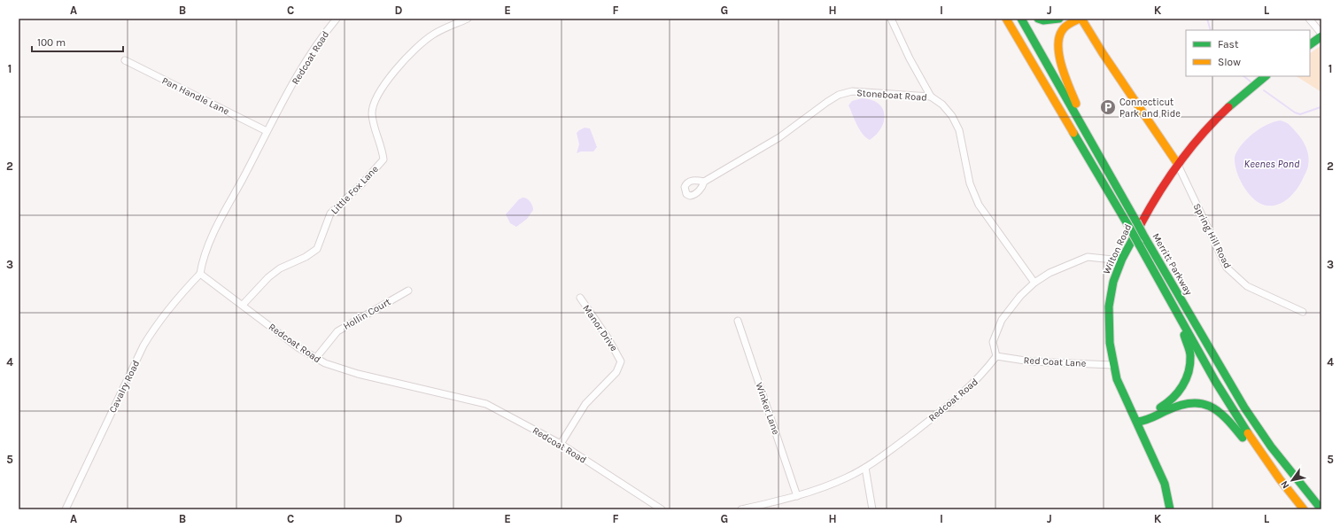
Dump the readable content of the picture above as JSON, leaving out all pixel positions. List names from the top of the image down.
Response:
{
  "streets": {
    "main road": ["Wilton Road", "Merritt Parkway"],
    "street": [
      "Redcoat Road",
      "Stoneboat Road",
      "Pan Handle Lane",
      "Little Fox Lane",
      "Spring Hill Road",
      "Hollin Court",
      "Manor Drive",
      "Red Coat Lane",
      "Cavalry Road",
      "Winker Lane"
    ]
  },
  "crossings": [
    ["Redcoat Road", "Pan Handle Lane"],
    ["Redcoat Road", "Little Fox Lane"],
    ["Redcoat Road", "Hollin Court"],
    ["Redcoat Road", "Manor Drive"],
    ["Redcoat Road", "Red Coat Lane"],
    ["Redcoat Road", "Cavalry Road"],
    ["Redcoat Road", "Winker Lane"],
    ["Spring Hill Road", "Wilton Road"],
    ["Wilton Road", "Red Coat Lane"]
  ],
  "water": ["Keenes Pond"],
  "places": {
    "parking": ["Connecticut Park and Ride"]
  },
  "legend": ["Fast", "Slow"],
  "scale_bar": "100 m",
  "north": "bottom left",
  "grid": {
    "columns": [
      "A",
      "B",
      "C",
      "D",
      "E",
      "F",
      "G",
      "H",
      "I",
      "J",
      "K",
      "L"
    ],
    "rows": [
      "1",
      "2",
      "3",
      "4",
      "5"
    ]
  }
}
